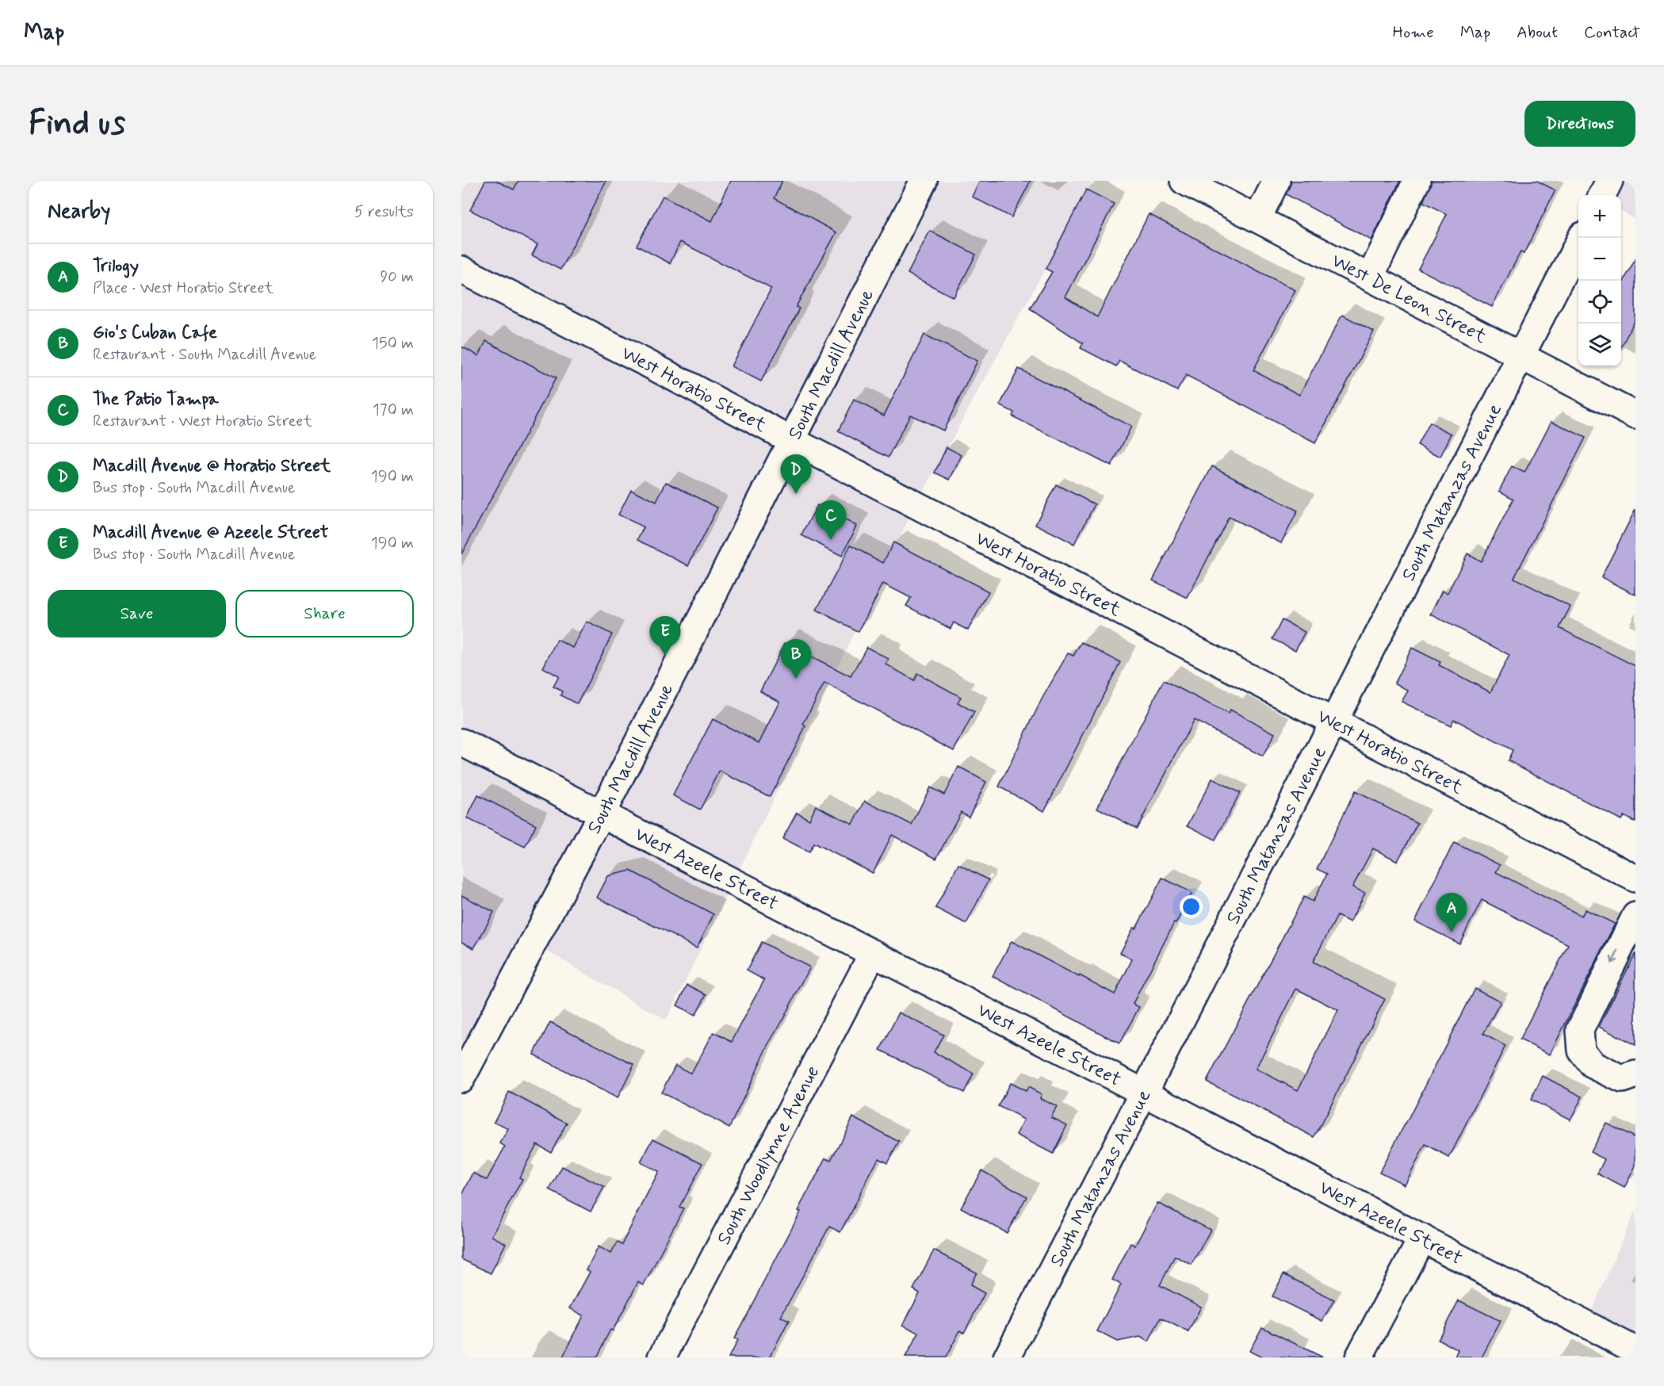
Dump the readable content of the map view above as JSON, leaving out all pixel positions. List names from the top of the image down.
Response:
{
  "streets": {
    "street": [
      "West De Leon Street",
      "South Macdill Avenue",
      "West Horatio Street",
      "South Matanzas Avenue",
      "West Azeele Street",
      "South Woodlynne Avenue"
    ]
  },
  "crossings": [
    ["West De Leon Street", "South Matanzas Avenue"],
    ["South Macdill Avenue", "West Horatio Street"],
    ["South Macdill Avenue", "West Azeele Street"],
    ["West Horatio Street", "South Matanzas Avenue"],
    ["South Matanzas Avenue", "West Azeele Street"],
    ["West Azeele Street", "South Woodlynne Avenue"]
  ],
  "page": {
    "header": "Map",
    "nav": [
      "Home",
      "Map",
      "About",
      "Contact"
    ],
    "buttons": [
      "Directions",
      ["Save", "Share"]
    ],
    "title": "Find us",
    "heading": ["Nearby", "5 results"],
    "map_buttons": ["+", "−"],
    "list": [
      {
        "mark": "A",
        "name": "Trilogy",
        "note": "Place · West Horatio Street",
        "value": "90 m"
      },
      {
        "mark": "B",
        "name": "Gio's Cuban Cafe",
        "note": "Restaurant · South Macdill Avenue",
        "value": "150 m"
      },
      {
        "mark": "C",
        "name": "The Patio Tampa",
        "note": "Restaurant · West Horatio Street",
        "value": "170 m"
      },
      {
        "mark": "D",
        "name": "Macdill Avenue @ Horatio Street",
        "note": "Bus stop · South Macdill Avenue",
        "value": "190 m"
      },
      {
        "mark": "E",
        "name": "Macdill Avenue @ Azeele Street",
        "note": "Bus stop · South Macdill Avenue",
        "value": "190 m"
      }
    ],
    "pins": [
      "D",
      "C",
      "E",
      "B",
      "A"
    ]
  }
}
